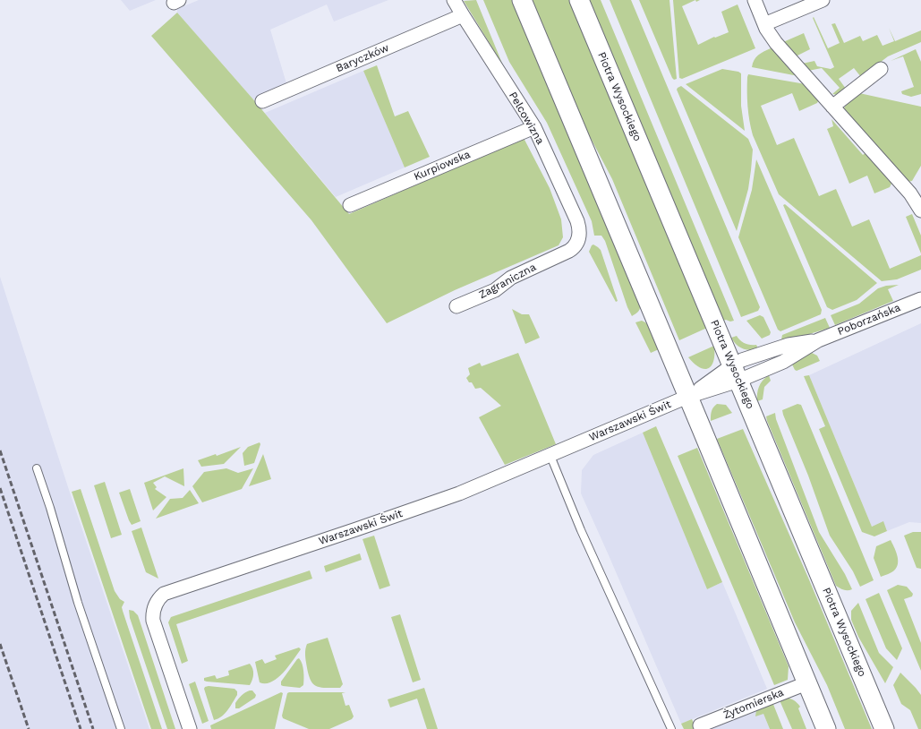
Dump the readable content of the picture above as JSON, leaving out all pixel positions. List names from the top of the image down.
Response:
{
  "streets": {
    "main road": ["Piotra Wysockiego"],
    "street": [
      "Baryczków",
      "Pelcowizna",
      "Kurpiowska",
      "Zagraniczna",
      "Poborzańska",
      "Warszawski Świt",
      "Żytomierska"
    ]
  },
  "crossings": [
    ["Baryczków", "Pelcowizna"],
    ["Piotra Wysockiego", "Poborzańska"],
    ["Pelcowizna", "Kurpiowska"],
    ["Pelcowizna", "Zagraniczna"],
    ["Poborzańska", "Warszawski Świt"]
  ]
}
